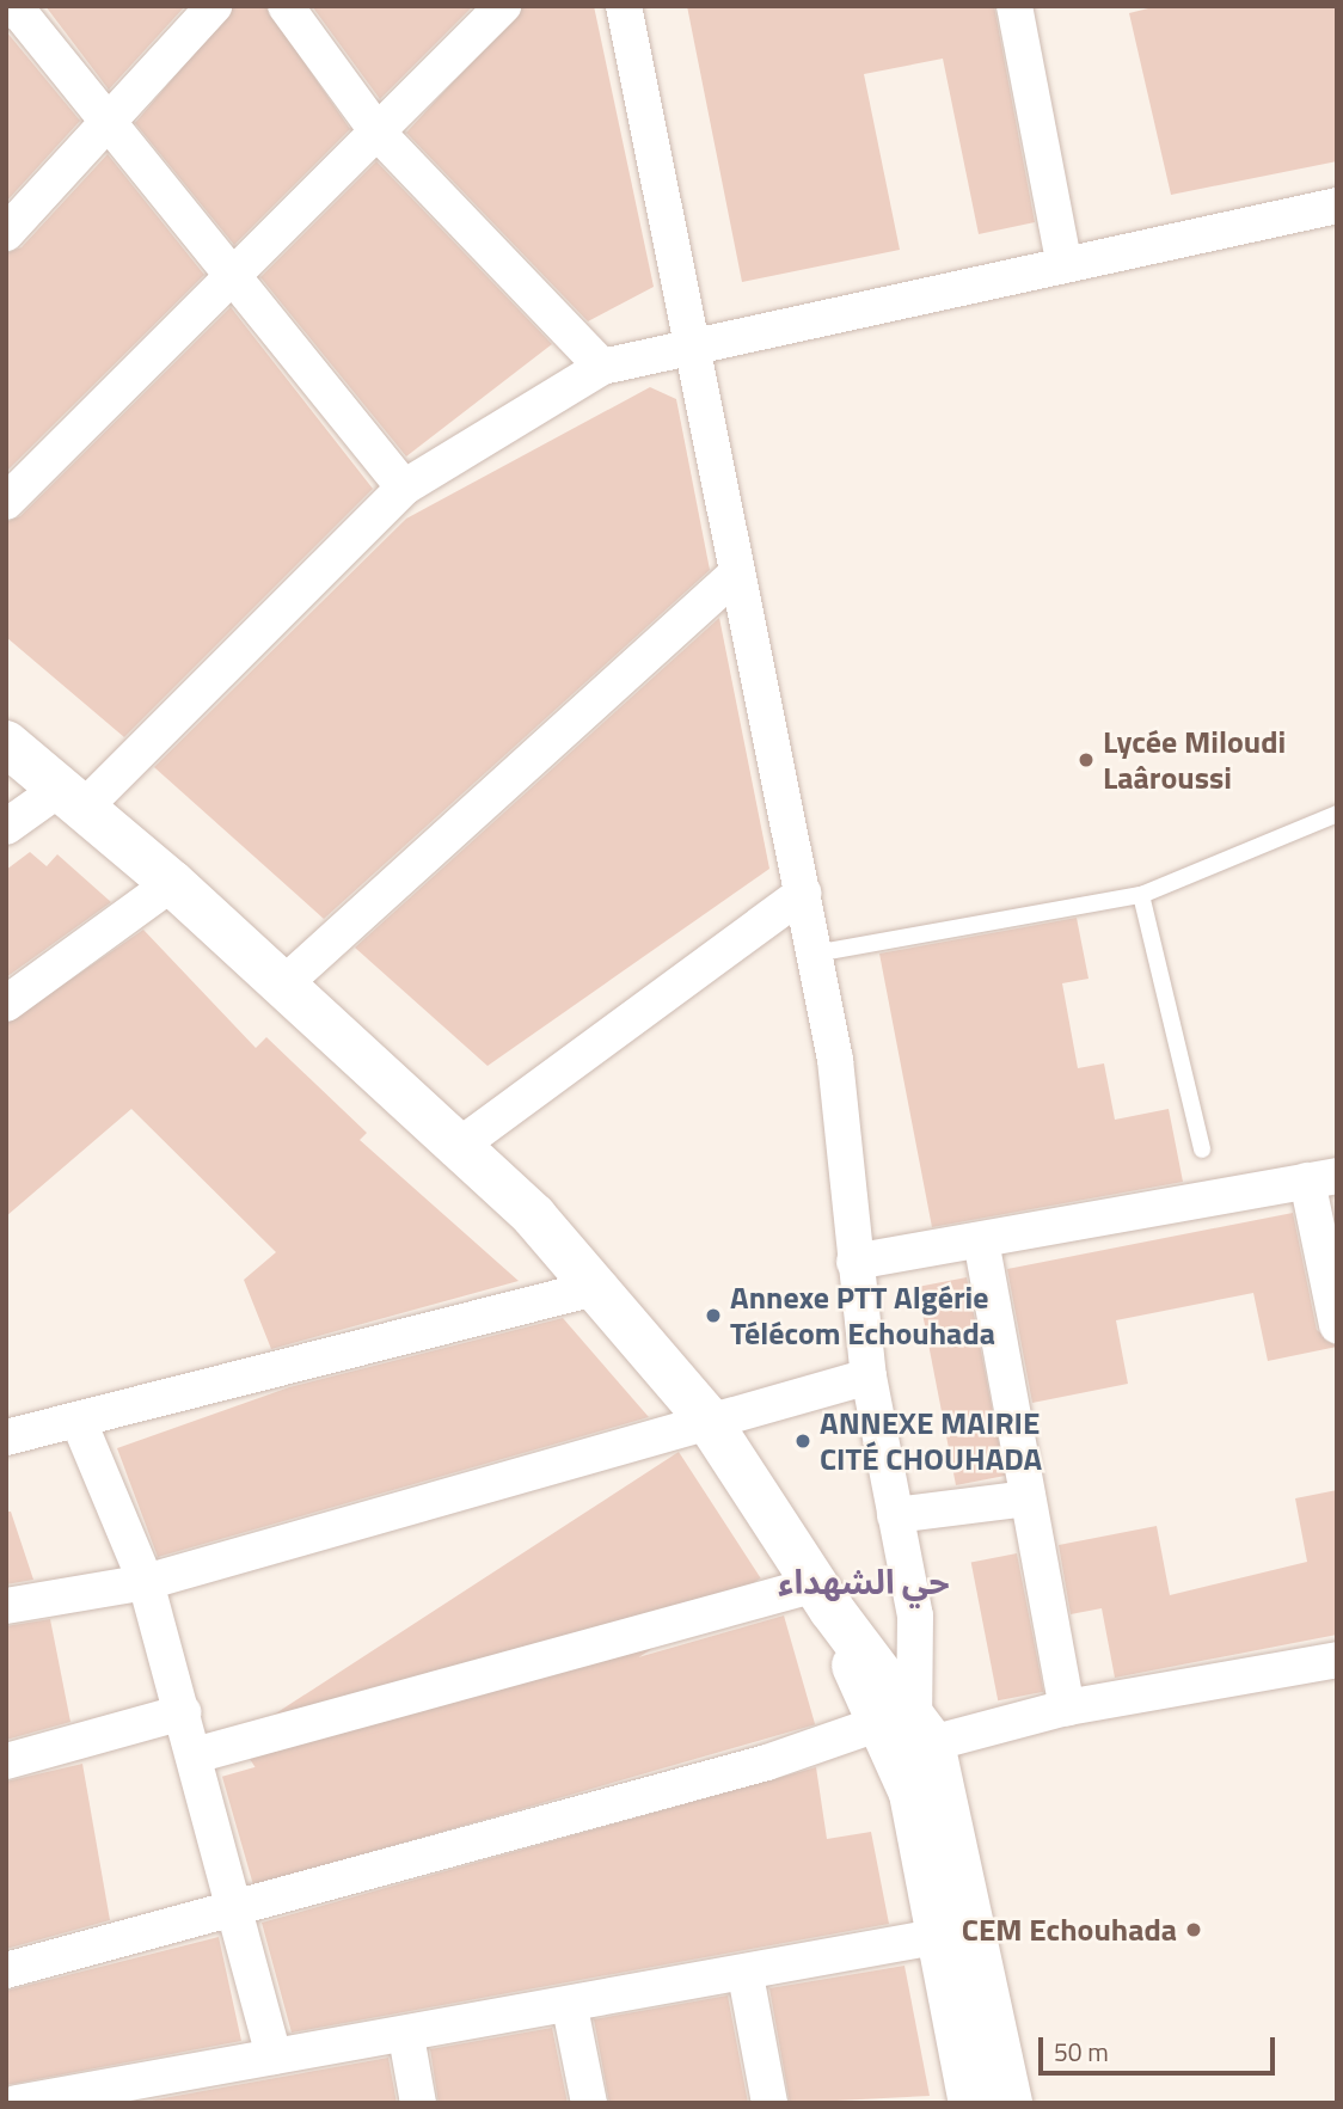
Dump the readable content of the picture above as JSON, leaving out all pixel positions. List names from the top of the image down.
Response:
{
  "districts": ["حي الشهداء"],
  "places": [
    "Lycée Miloudi Laâroussi",
    "Annexe PTT Algérie Télécom Echouhada",
    "ANNEXE MAIRIE CITÉ CHOUHADA",
    "CEM Echouhada"
  ],
  "scale_bar": "50 m"
}
